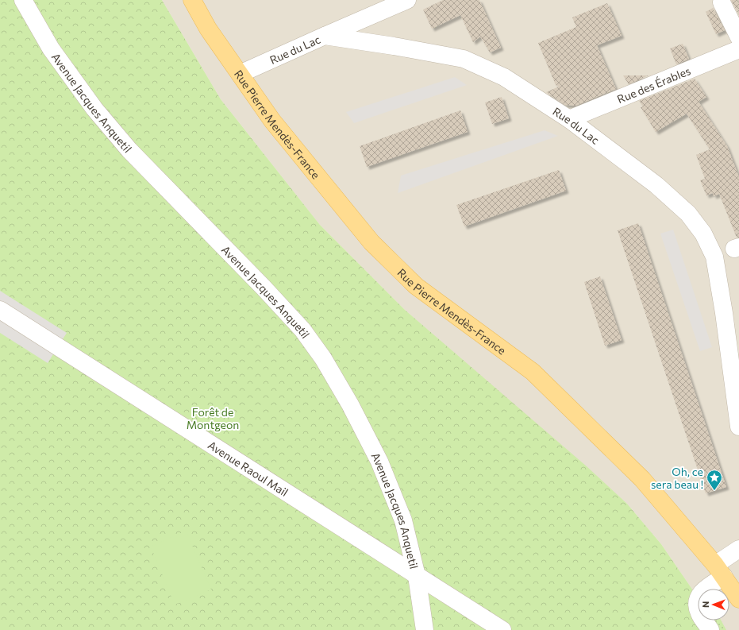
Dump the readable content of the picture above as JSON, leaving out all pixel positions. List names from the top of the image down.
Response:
{
  "streets": {
    "main road": ["Rue Pierre Mendès-France"],
    "street": [
      "Rue du Lac",
      "Rue des Érables",
      "Avenue Jacques Anquetil",
      "Avenue Raoul Mail"
    ]
  },
  "crossings": [
    ["Rue du Lac", "Rue des Érables"],
    ["Rue du Lac", "Rue Pierre Mendès-France"],
    ["Avenue Jacques Anquetil", "Avenue Raoul Mail"]
  ],
  "parks": ["Forêt de Montgeon"],
  "places": {
    "place": ["Oh, ce sera beau !"]
  },
  "north": "left"
}
